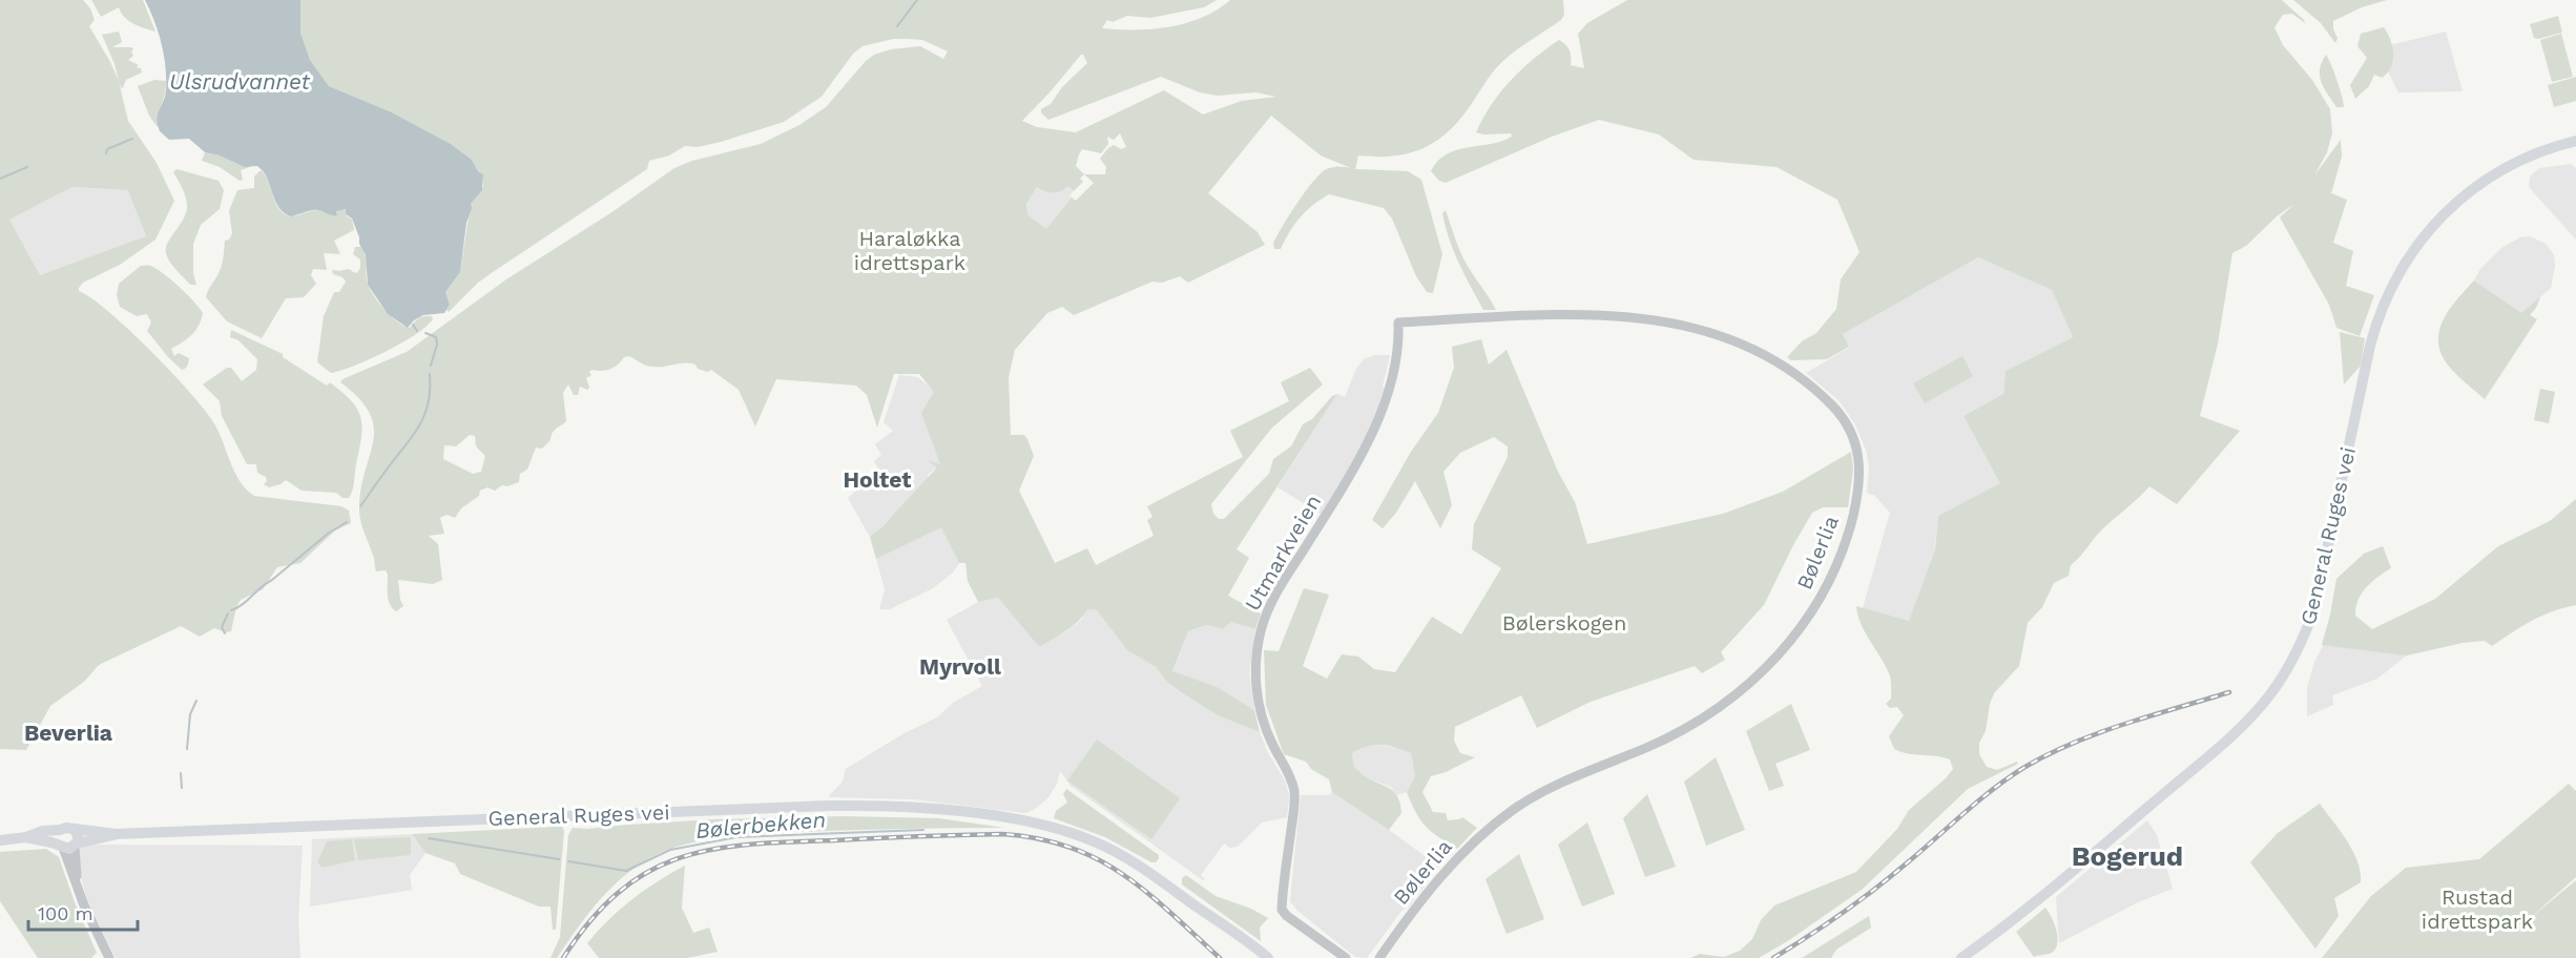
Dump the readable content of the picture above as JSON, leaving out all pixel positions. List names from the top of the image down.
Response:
{
  "streets": {
    "main road": ["General Ruges vei"],
    "street": ["Utmarkveien", "Bølerlia"]
  },
  "crossings": [
    ["Utmarkveien", "Bølerlia"]
  ],
  "districts": [
    "Holtet",
    "Myrvoll",
    "Beverlia",
    "Bogerud"
  ],
  "water": ["Ulsrudvannet", "Bølerbekken"],
  "parks": ["Haraløkka idrettspark", "Bølerskogen", "Rustad idrettspark"],
  "scale_bar": "100 m"
}
